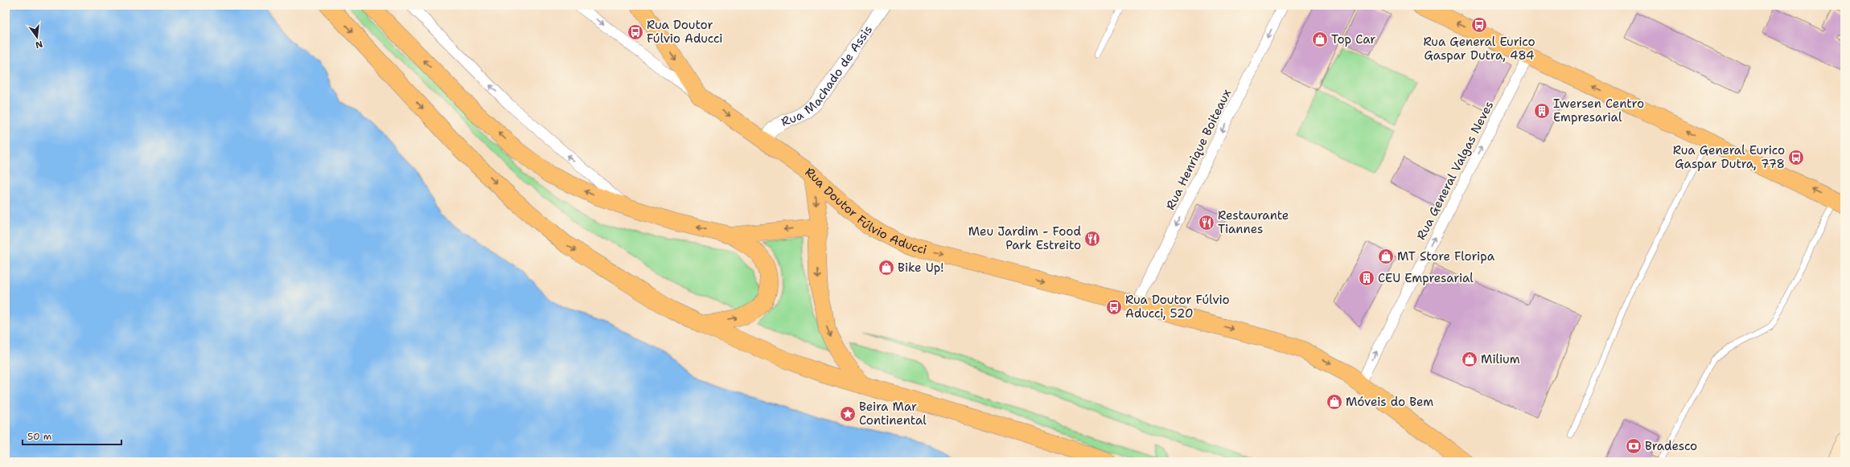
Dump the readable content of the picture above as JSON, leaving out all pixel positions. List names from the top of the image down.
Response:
{
  "streets": {
    "main road": ["Rua Doutor Fúlvio Aducci"],
    "street": ["Rua Machado de Assis", "Rua Henrique Boiteaux", "Rua General Valgas Neves"]
  },
  "crossings": [
    ["Rua Machado de Assis", "Rua Doutor Fúlvio Aducci"],
    ["Rua Henrique Boiteaux", "Rua Doutor Fúlvio Aducci"],
    ["Rua General Valgas Neves", "Rua Doutor Fúlvio Aducci"]
  ],
  "one_way": ["Rua Henrique Boiteaux", "Rua General Valgas Neves"],
  "places": {
    "bus stop": [
      "Rua General Eurico Gaspar Dutra, 484",
      "Rua Doutor Fúlvio Aducci",
      "Rua General Eurico Gaspar Dutra, 778",
      "Rua Doutor Fúlvio Aducci, 520"
    ],
    "shop": [
      "Top Car",
      "MT Store Floripa",
      "Bike Up!",
      "Milium",
      "Móveis do Bem"
    ],
    "building": ["Iwersen Centro Empresarial", "CEU Empresarial"],
    "restaurant": ["Restaurante Tiannes", "Meu Jardim - Food Park Estreito"],
    "place": ["Beira Mar Continental"],
    "bank": ["Bradesco"]
  },
  "scale_bar": "50 m",
  "north": "bottom"
}
